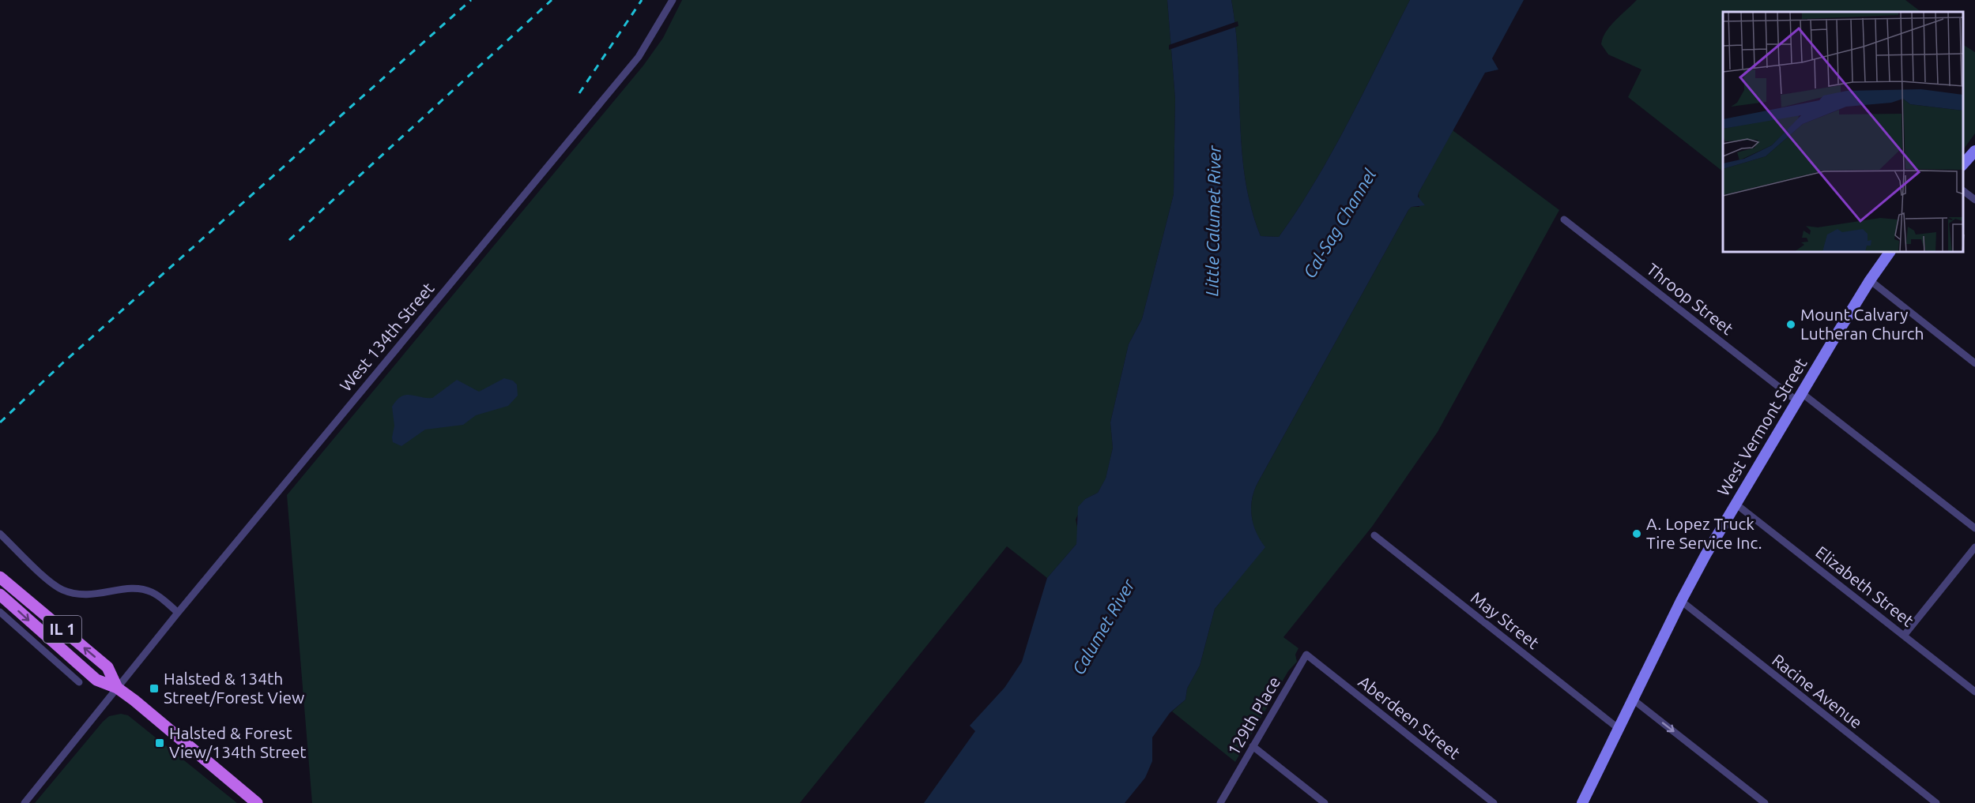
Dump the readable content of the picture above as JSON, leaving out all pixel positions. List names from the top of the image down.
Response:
{
  "streets": {
    "main road": ["IL 1"],
    "street": [
      "Throop Street",
      "West 134th Street",
      "West Vermont Street",
      "Elizabeth Street",
      "May Street",
      "Racine Avenue",
      "129th Place",
      "Aberdeen Street"
    ]
  },
  "crossings": [
    ["Throop Street", "West Vermont Street"],
    ["West 134th Street", "IL 1"],
    ["West Vermont Street", "Elizabeth Street"],
    ["West Vermont Street", "May Street"],
    ["West Vermont Street", "Racine Avenue"],
    ["129th Place", "Aberdeen Street"]
  ],
  "water": ["Little Calumet River", "Cal-Sag Channel", "Calumet River"],
  "places": {
    "other": ["Mount Calvary Lutheran Church", "A. Lopez Truck Tire Service Inc."],
    "transit": ["Halsted & 134th Street/Forest View", "Halsted & Forest View/134th Street"]
  }
}
